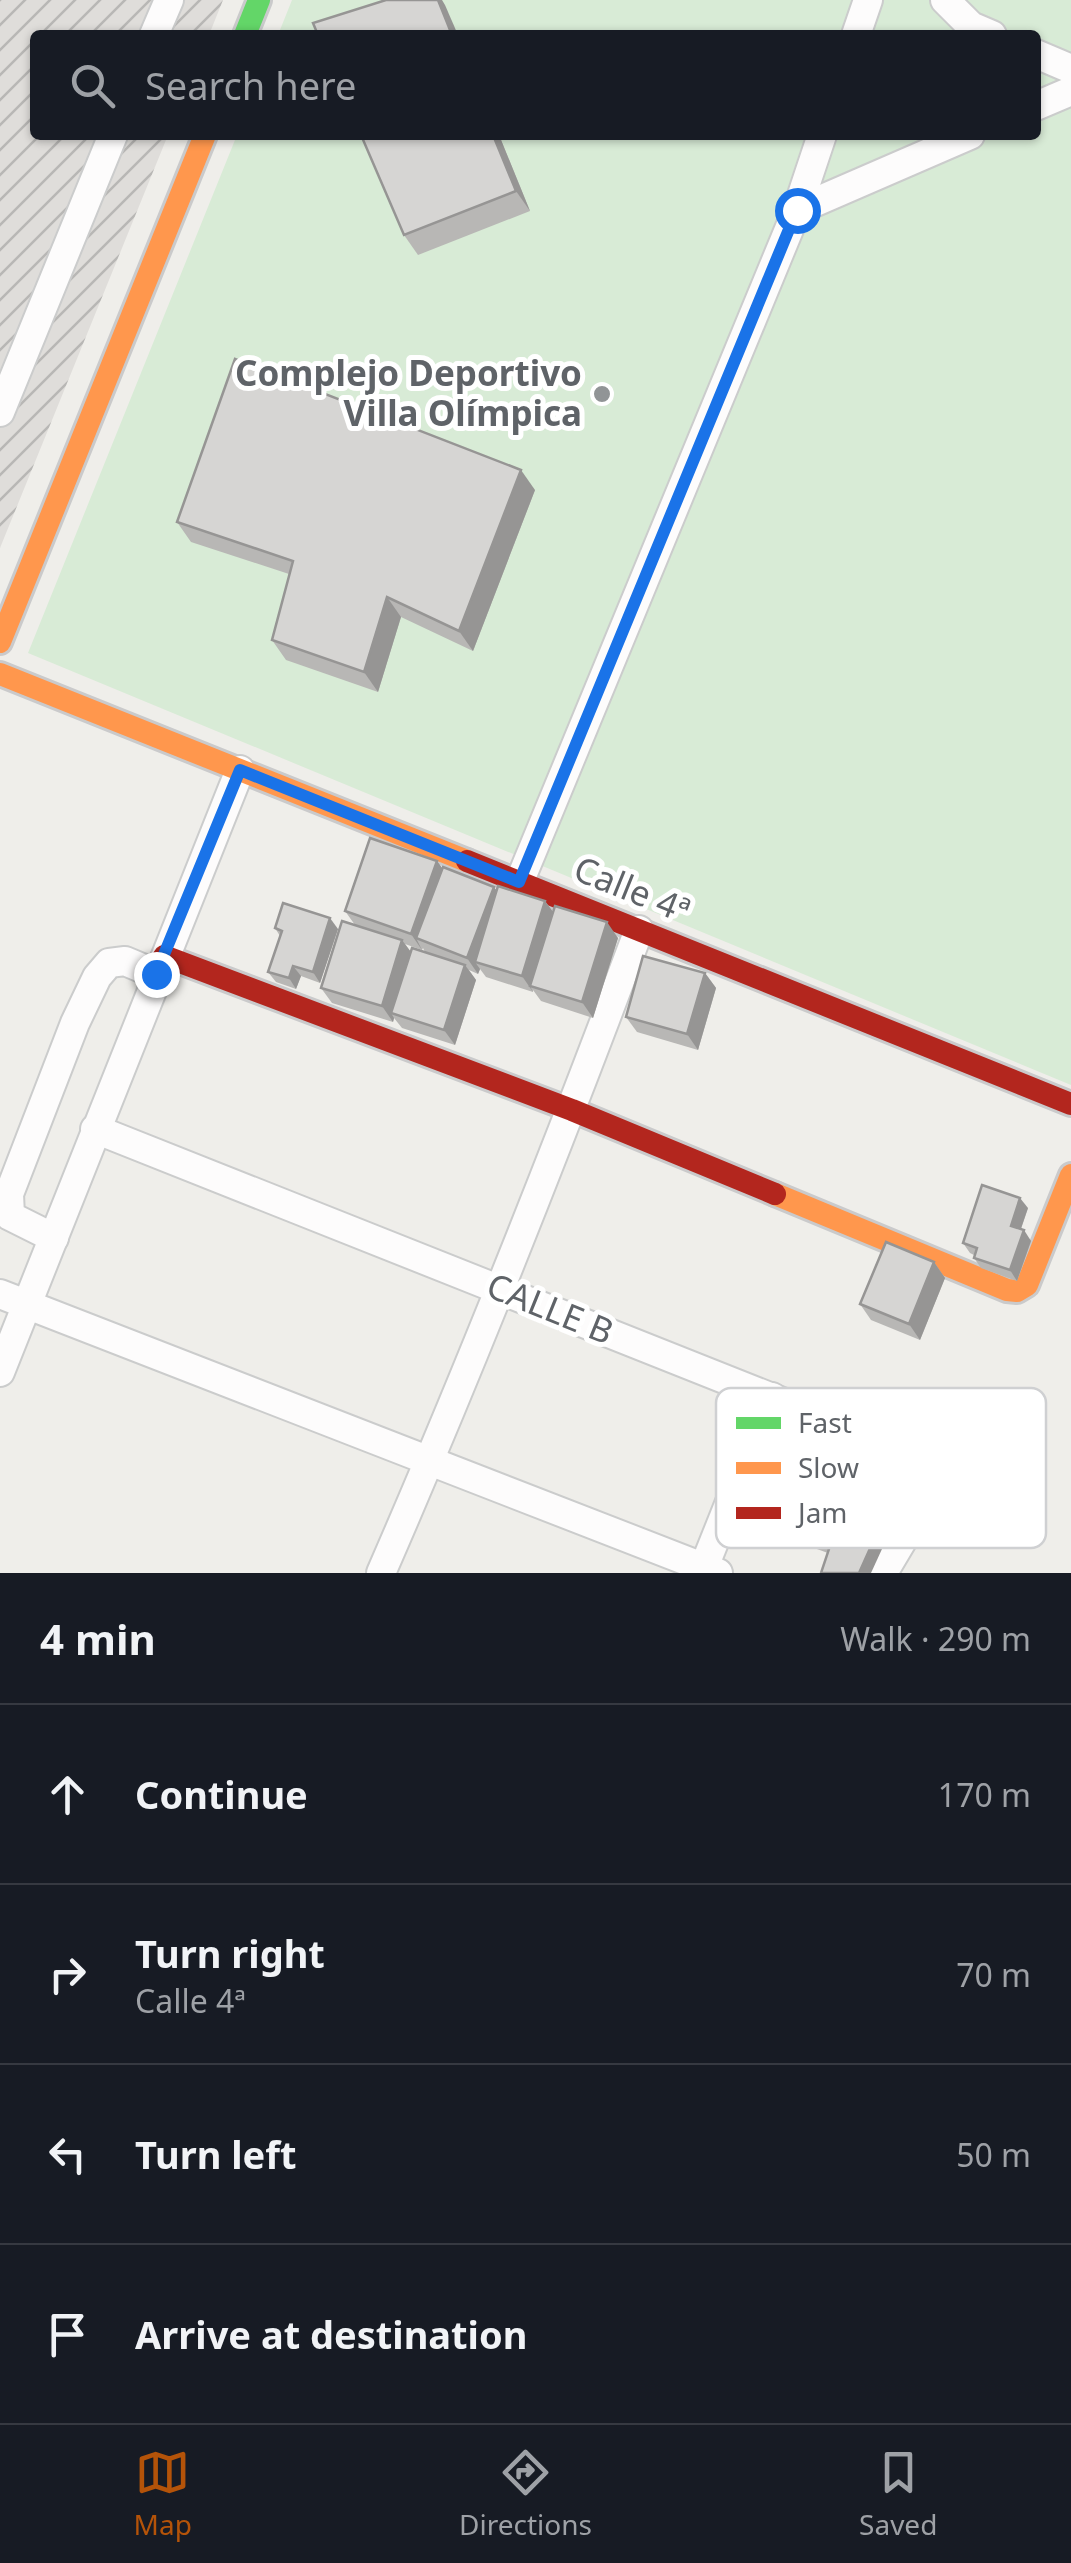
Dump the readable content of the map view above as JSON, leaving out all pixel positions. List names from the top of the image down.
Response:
{
  "streets": {
    "street": ["Calle 4ª", "CALLE B"]
  },
  "places": ["Complejo Deportivo Villa Olímpica"],
  "legend": ["Fast", "Slow", "Jam"],
  "page": {
    "search": "Search here",
    "heading": ["4 min", "Walk · 290 m"],
    "list": [
      ["Continue", "170 m"],
      ["Turn right", "Calle 4ª", "70 m"],
      ["Turn left", "50 m"],
      "Arrive at destination"
    ],
    "nav": ["Map", "Directions", "Saved"]
  }
}
